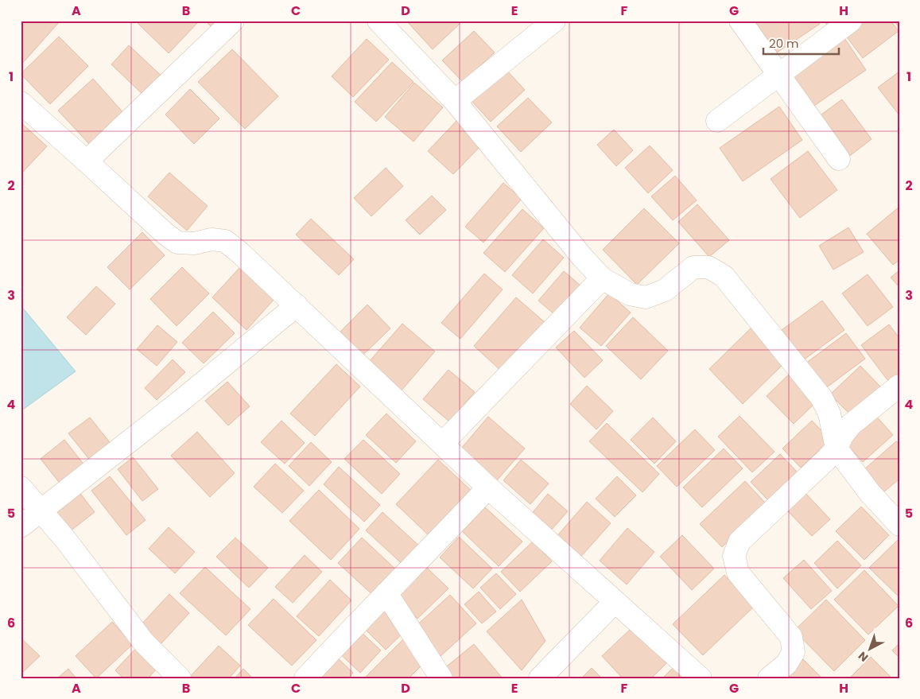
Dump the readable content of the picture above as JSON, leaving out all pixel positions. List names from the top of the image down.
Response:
{
  "scale_bar": "20 m",
  "north": "bottom left",
  "grid": {
    "columns": [
      "A",
      "B",
      "C",
      "D",
      "E",
      "F",
      "G",
      "H"
    ],
    "rows": [
      "1",
      "2",
      "3",
      "4",
      "5",
      "6"
    ]
  }
}
